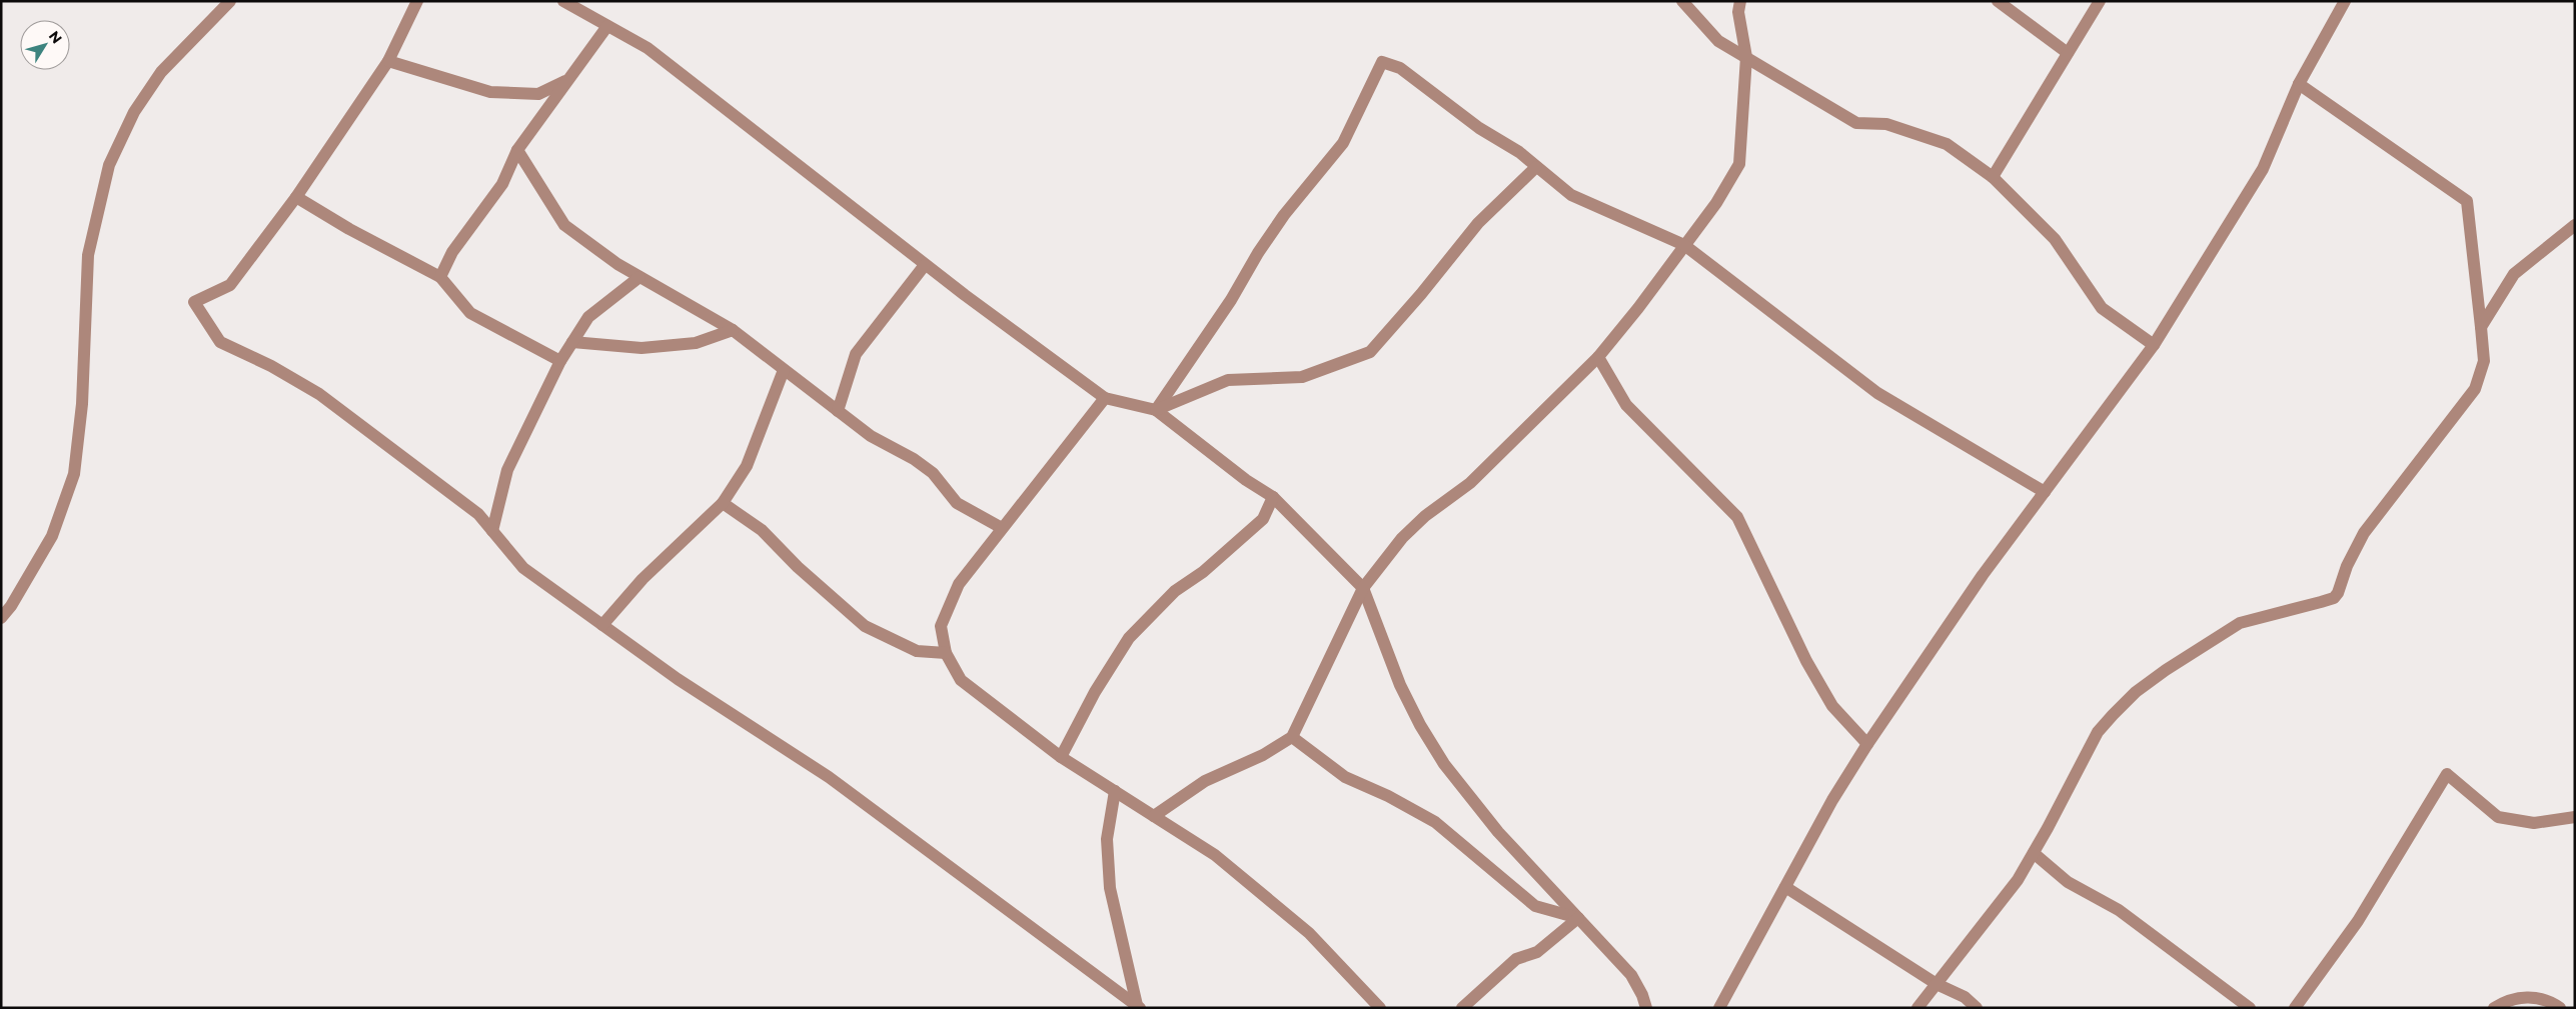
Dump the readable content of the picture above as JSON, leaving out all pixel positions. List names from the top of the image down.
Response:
{
  "north": "top right"
}
